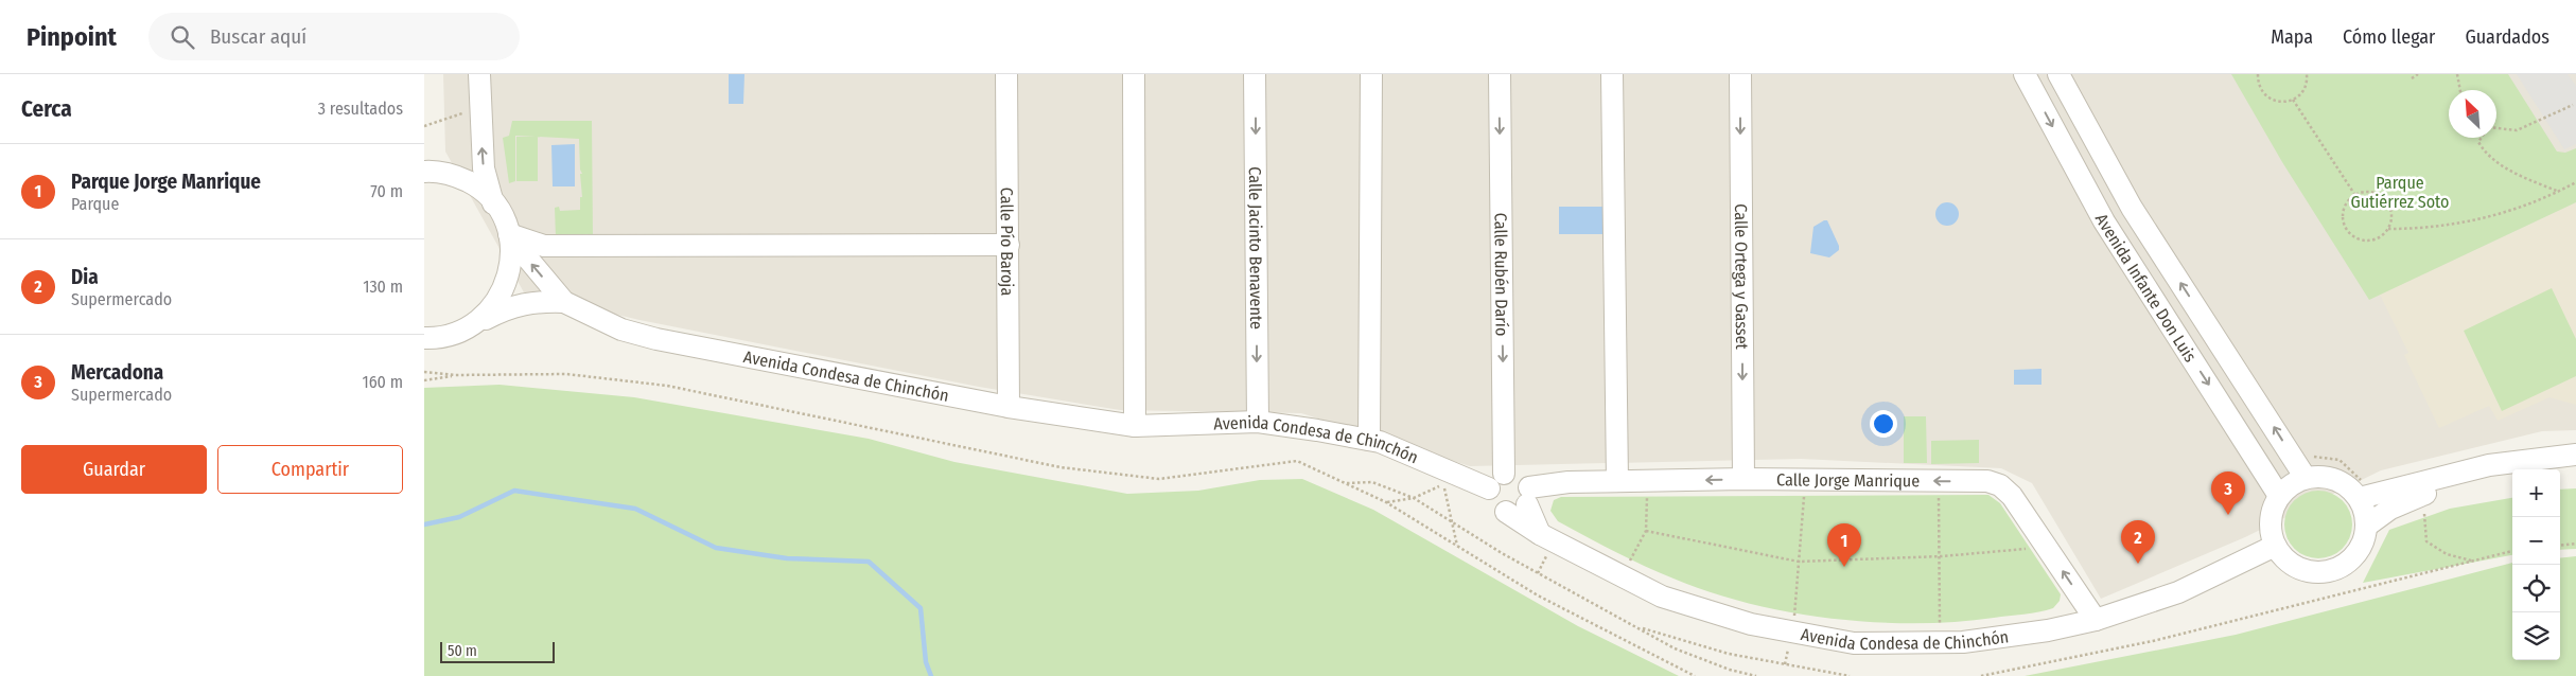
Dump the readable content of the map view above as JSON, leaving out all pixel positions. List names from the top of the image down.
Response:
{
  "streets": {
    "street": [
      "Calle Pío Baroja",
      "Calle Jacinto Benavente",
      "Calle Rubén Darío",
      "Calle Ortega y Gasset",
      "Avenida Infante Don Luis",
      "Avenida Condesa de Chinchón",
      "Calle Jorge Manrique"
    ]
  },
  "crossings": [
    ["Calle Pío Baroja", "Avenida Condesa de Chinchón"],
    ["Calle Jacinto Benavente", "Avenida Condesa de Chinchón"],
    ["Calle Rubén Darío", "Avenida Condesa de Chinchón"],
    ["Calle Rubén Darío", "Calle Jorge Manrique"],
    ["Calle Ortega y Gasset", "Calle Jorge Manrique"],
    ["Avenida Infante Don Luis", "Avenida Condesa de Chinchón"],
    ["Avenida Condesa de Chinchón", "Calle Jorge Manrique"]
  ],
  "one_way": ["Calle Jorge Manrique"],
  "parks": ["Parque Gutiérrez Soto"],
  "scale_bar": "50 m",
  "north": "top left",
  "page": {
    "header": "Pinpoint",
    "search": "Buscar aquí",
    "nav": ["Mapa", "Cómo llegar", "Guardados"],
    "heading": ["Cerca", "3 resultados"],
    "list": [
      {
        "mark": "1",
        "name": "Parque Jorge Manrique",
        "note": "Parque",
        "value": "70 m"
      },
      {
        "mark": "2",
        "name": "Dia",
        "note": "Supermercado",
        "value": "130 m"
      },
      {
        "mark": "3",
        "name": "Mercadona",
        "note": "Supermercado",
        "value": "160 m"
      }
    ],
    "buttons": ["Guardar", "Compartir"],
    "map_buttons": ["+", "−"],
    "pins": ["3", "2", "1"],
    "scale": "50 m"
  }
}
